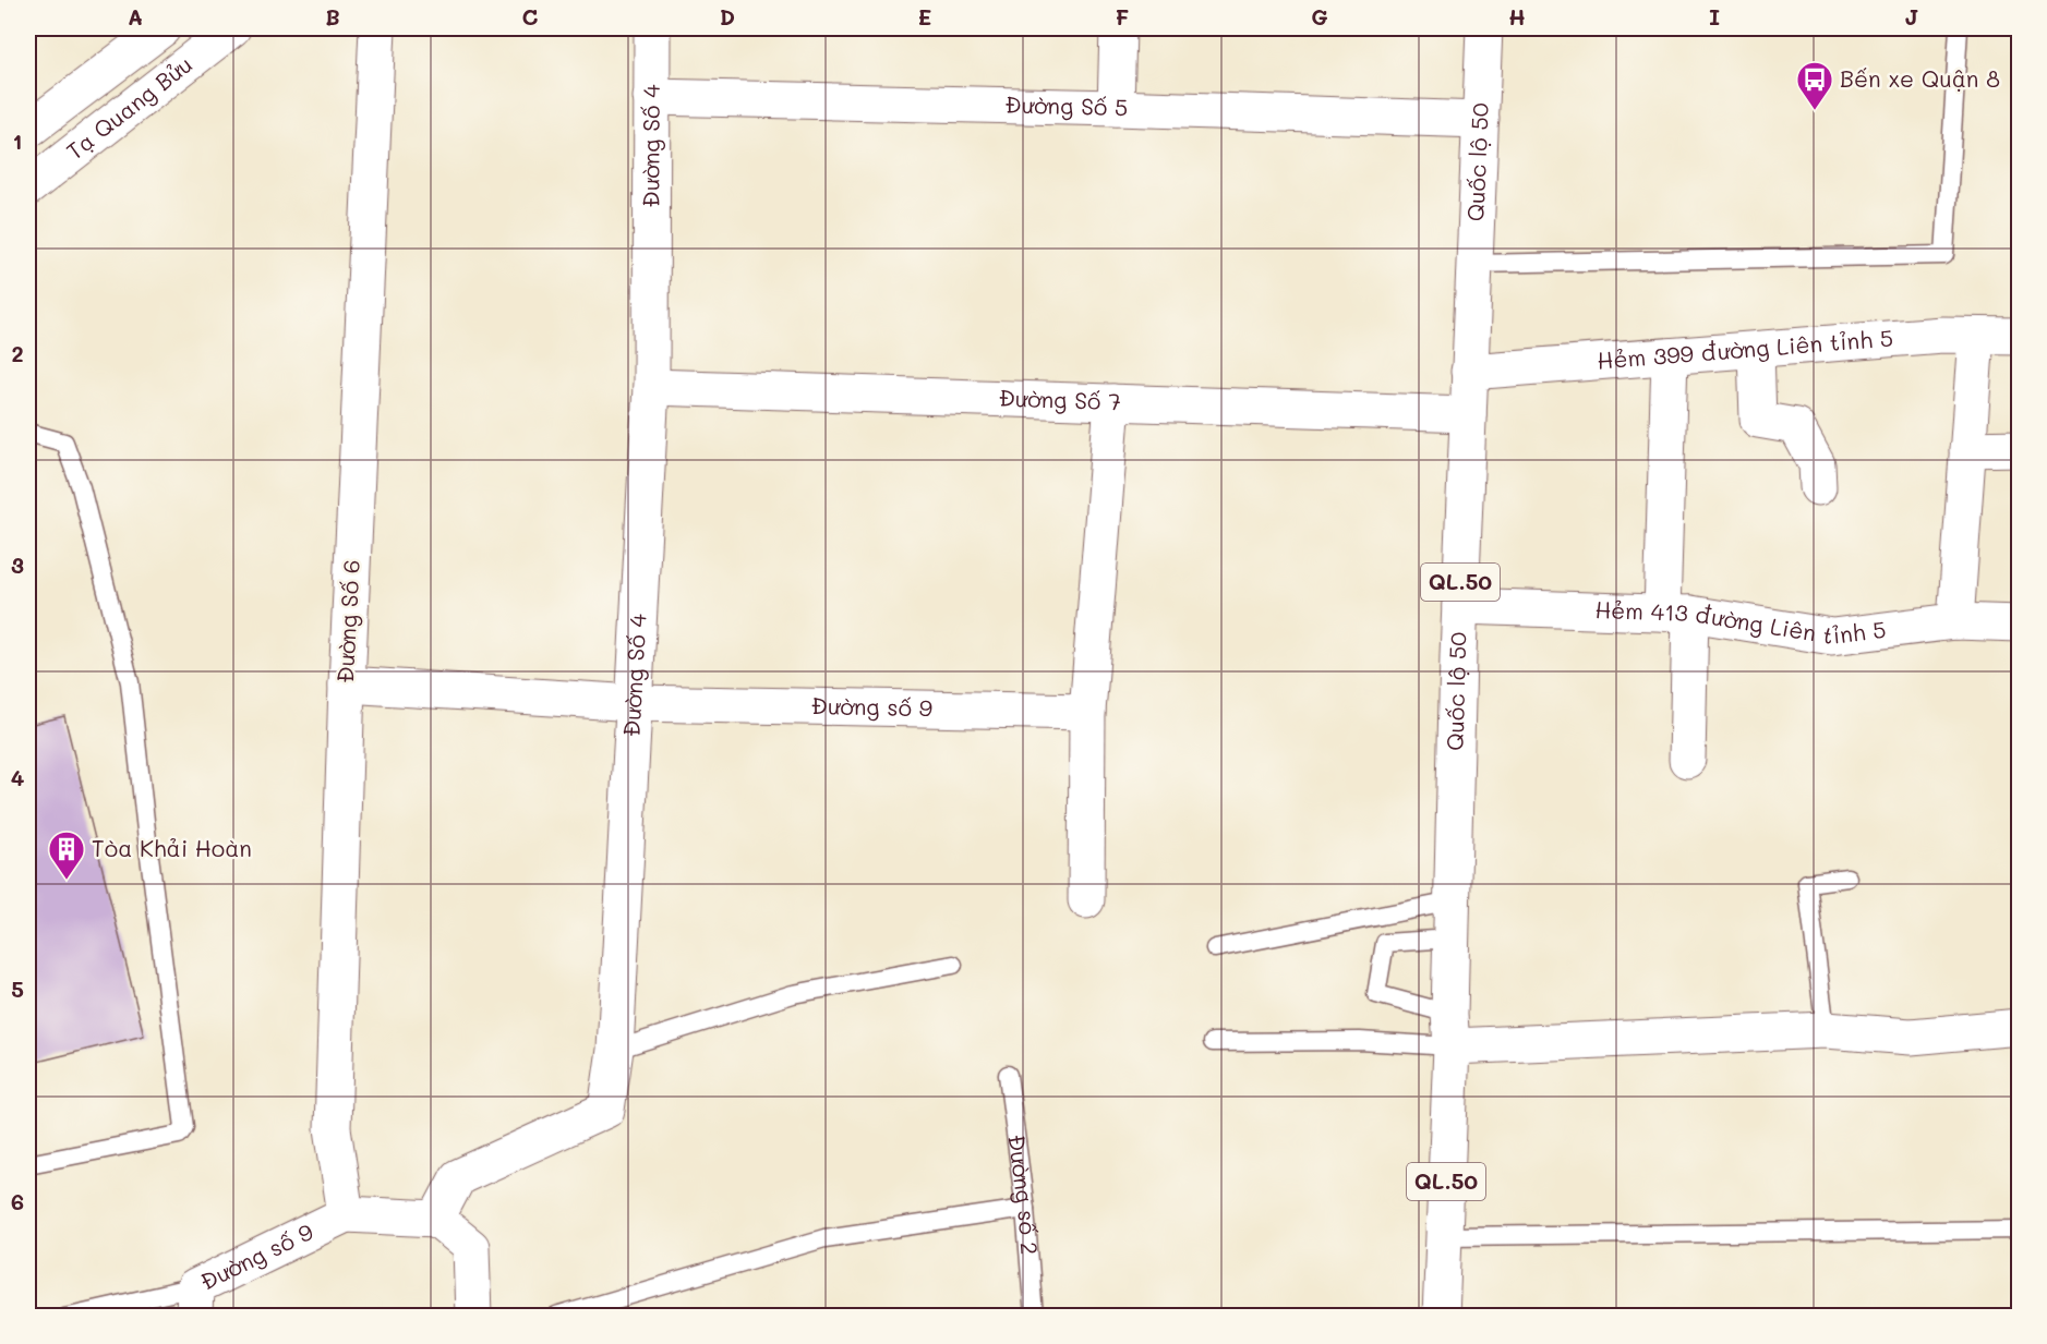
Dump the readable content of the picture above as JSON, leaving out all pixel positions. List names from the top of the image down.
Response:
{
  "streets": {
    "street": [
      "Đường Số 5",
      "Tạ Quang Bửu",
      "Đường Số 4",
      "Quốc lộ 50",
      "Hẻm 399 đường Liên tỉnh 5",
      "Đường Số 7",
      "QL.50",
      "Hẻm 413 đường Liên tỉnh 5",
      "Đường Số 6",
      "Đường số 9"
    ],
    "lane": ["Đường số 2"]
  },
  "crossings": [
    ["Đường Số 5", "Đường Số 4"],
    ["Đường Số 5", "Quốc lộ 50"],
    ["Đường Số 4", "Đường Số 7"],
    ["Đường Số 4", "Đường số 9"],
    ["Quốc lộ 50", "Hẻm 399 đường Liên tỉnh 5"],
    ["Quốc lộ 50", "Đường Số 7"],
    ["Quốc lộ 50", "Hẻm 413 đường Liên tỉnh 5"],
    ["Đường Số 6", "Đường số 9"]
  ],
  "places": {
    "bus stop": ["Bến xe Quận 8"],
    "building": ["Tòa Khải Hoàn"]
  },
  "grid": {
    "columns": [
      "A",
      "B",
      "C",
      "D",
      "E",
      "F",
      "G",
      "H",
      "I",
      "J"
    ],
    "rows": [
      "1",
      "2",
      "3",
      "4",
      "5",
      "6"
    ]
  }
}
